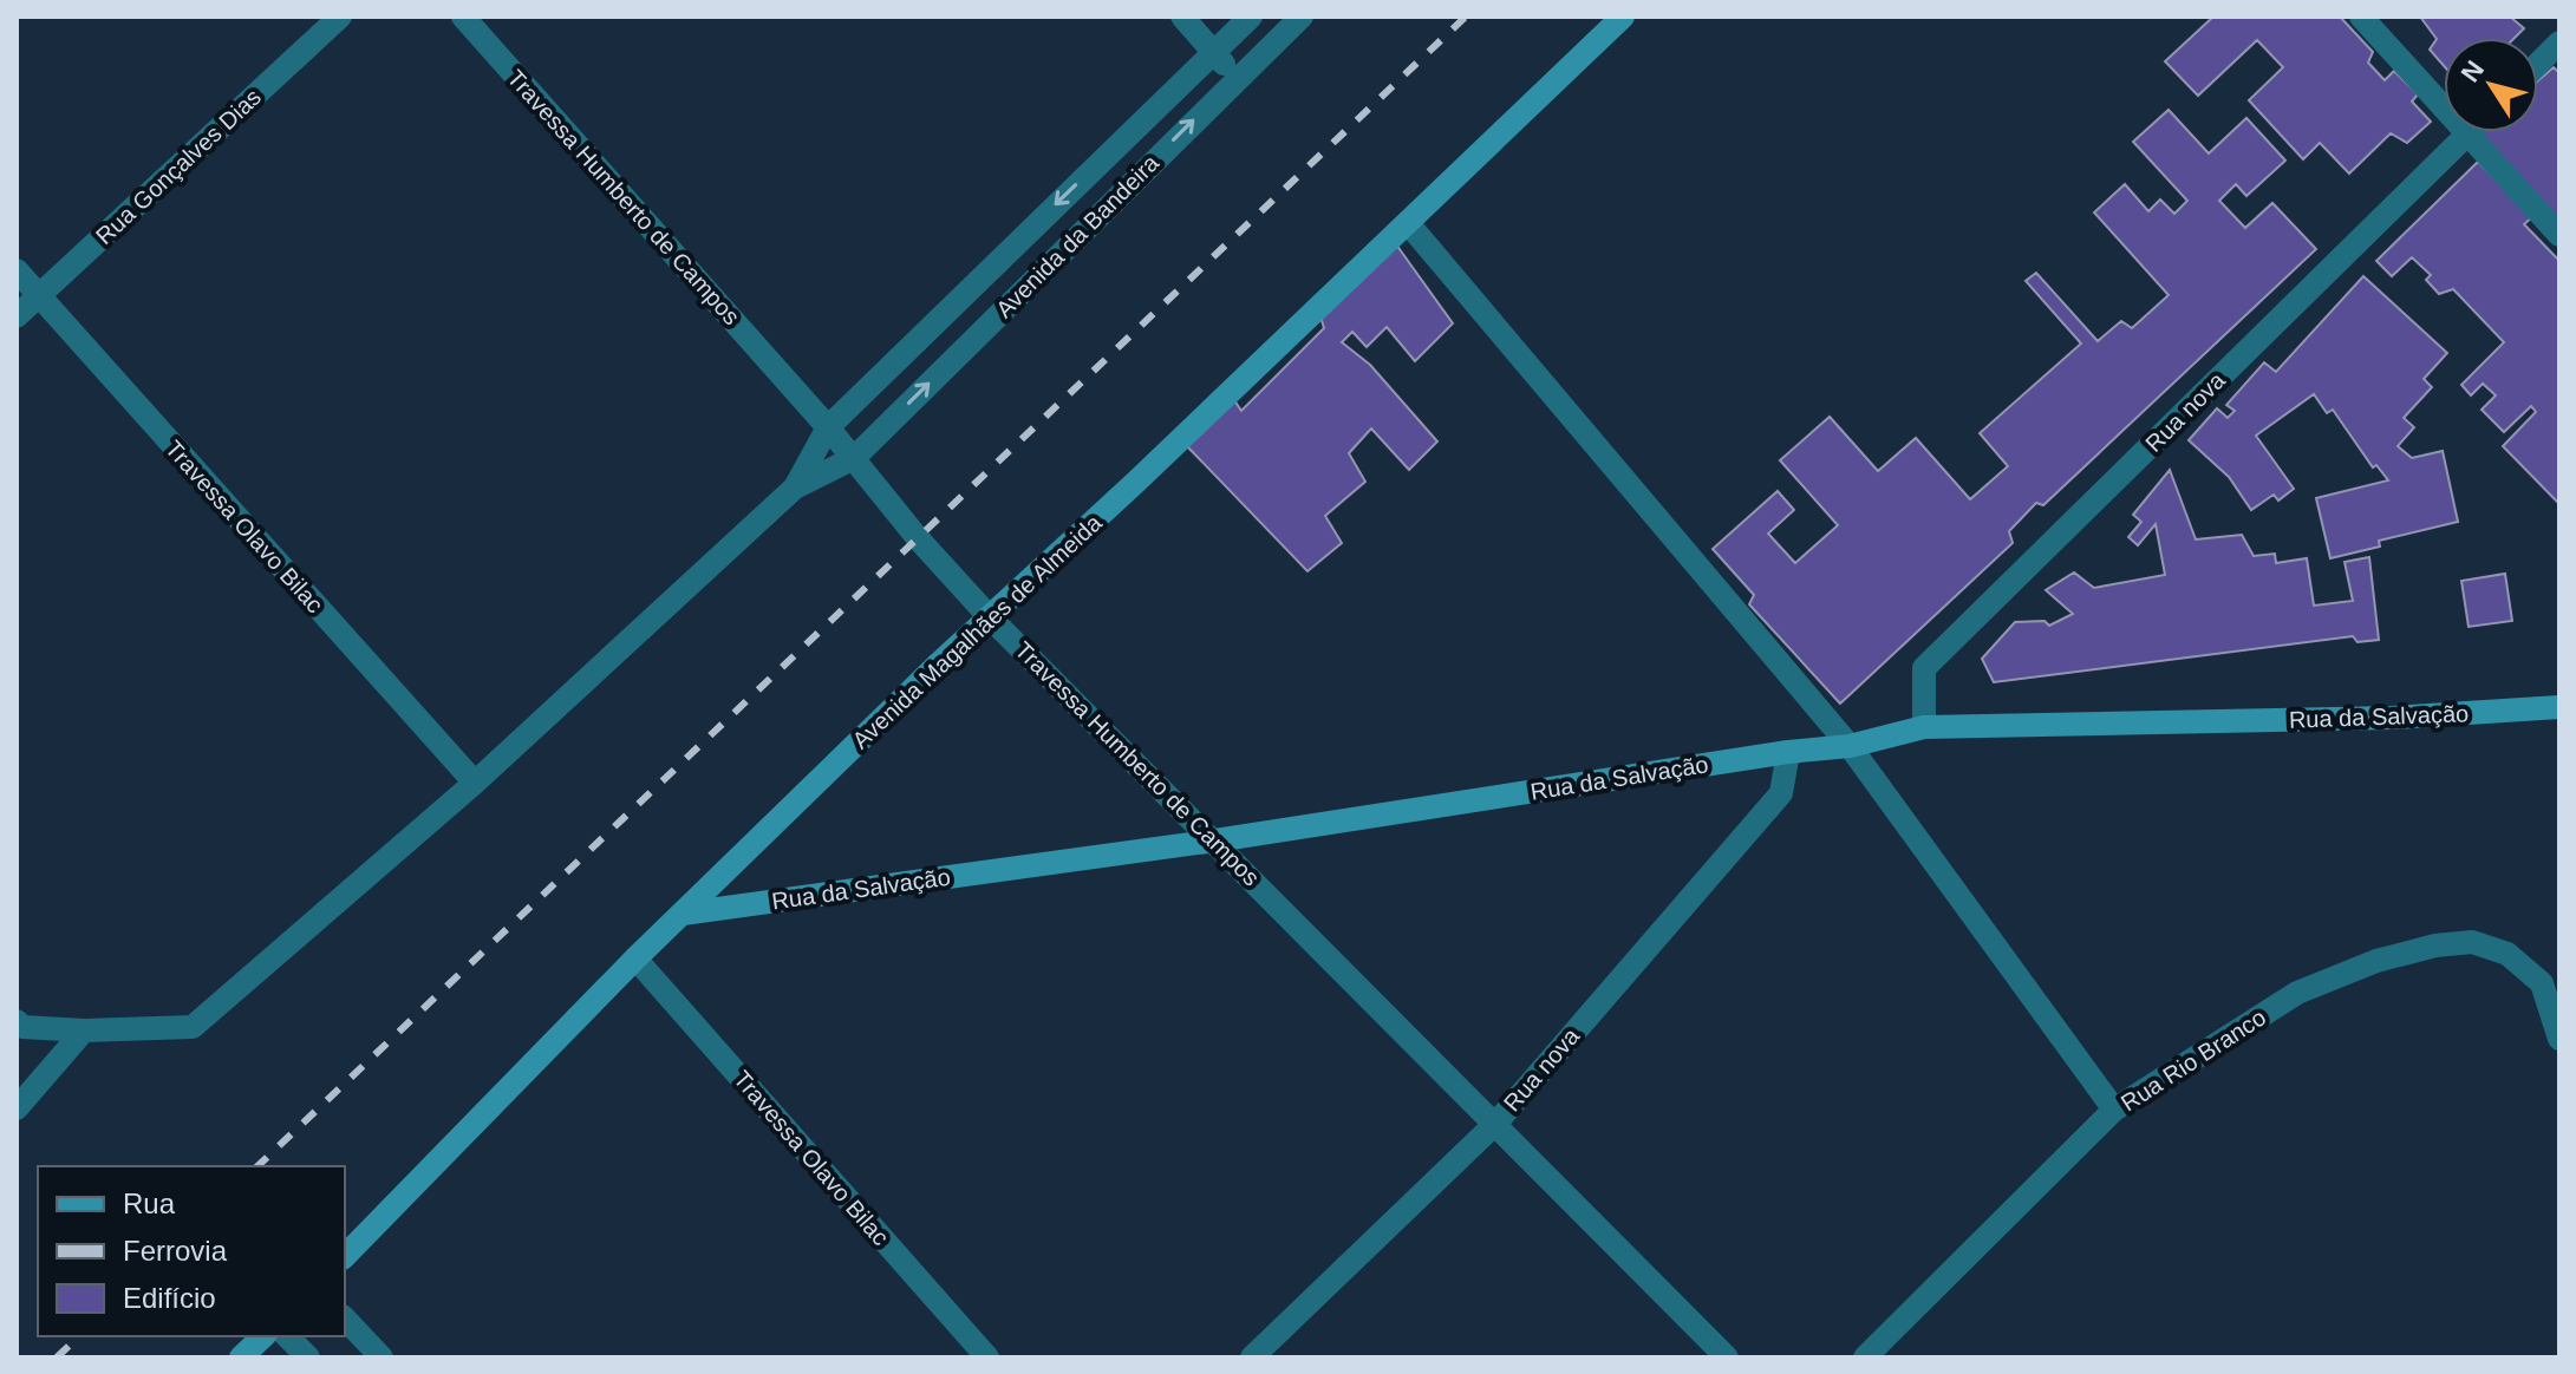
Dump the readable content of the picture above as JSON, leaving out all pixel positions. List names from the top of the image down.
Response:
{
  "streets": {
    "street": [
      "Rua Gonçalves Dias",
      "Travessa Humberto de Campos",
      "Avenida da Bandeira",
      "Rua nova",
      "Travessa Olavo Bilac",
      "Avenida Magalhães de Almeida",
      "Rua da Salvação",
      "Rua Rio Branco"
    ]
  },
  "crossings": [
    ["Rua Gonçalves Dias", "Travessa Olavo Bilac"],
    ["Travessa Humberto de Campos", "Avenida da Bandeira"],
    ["Travessa Humberto de Campos", "Rua nova"],
    ["Travessa Humberto de Campos", "Avenida Magalhães de Almeida"],
    ["Travessa Humberto de Campos", "Rua da Salvação"],
    ["Rua nova", "Rua da Salvação"],
    ["Travessa Olavo Bilac", "Avenida Magalhães de Almeida"],
    ["Avenida Magalhães de Almeida", "Rua da Salvação"]
  ],
  "legend": ["Rua", "Ferrovia", "Edifício"],
  "north": "top left"
}
